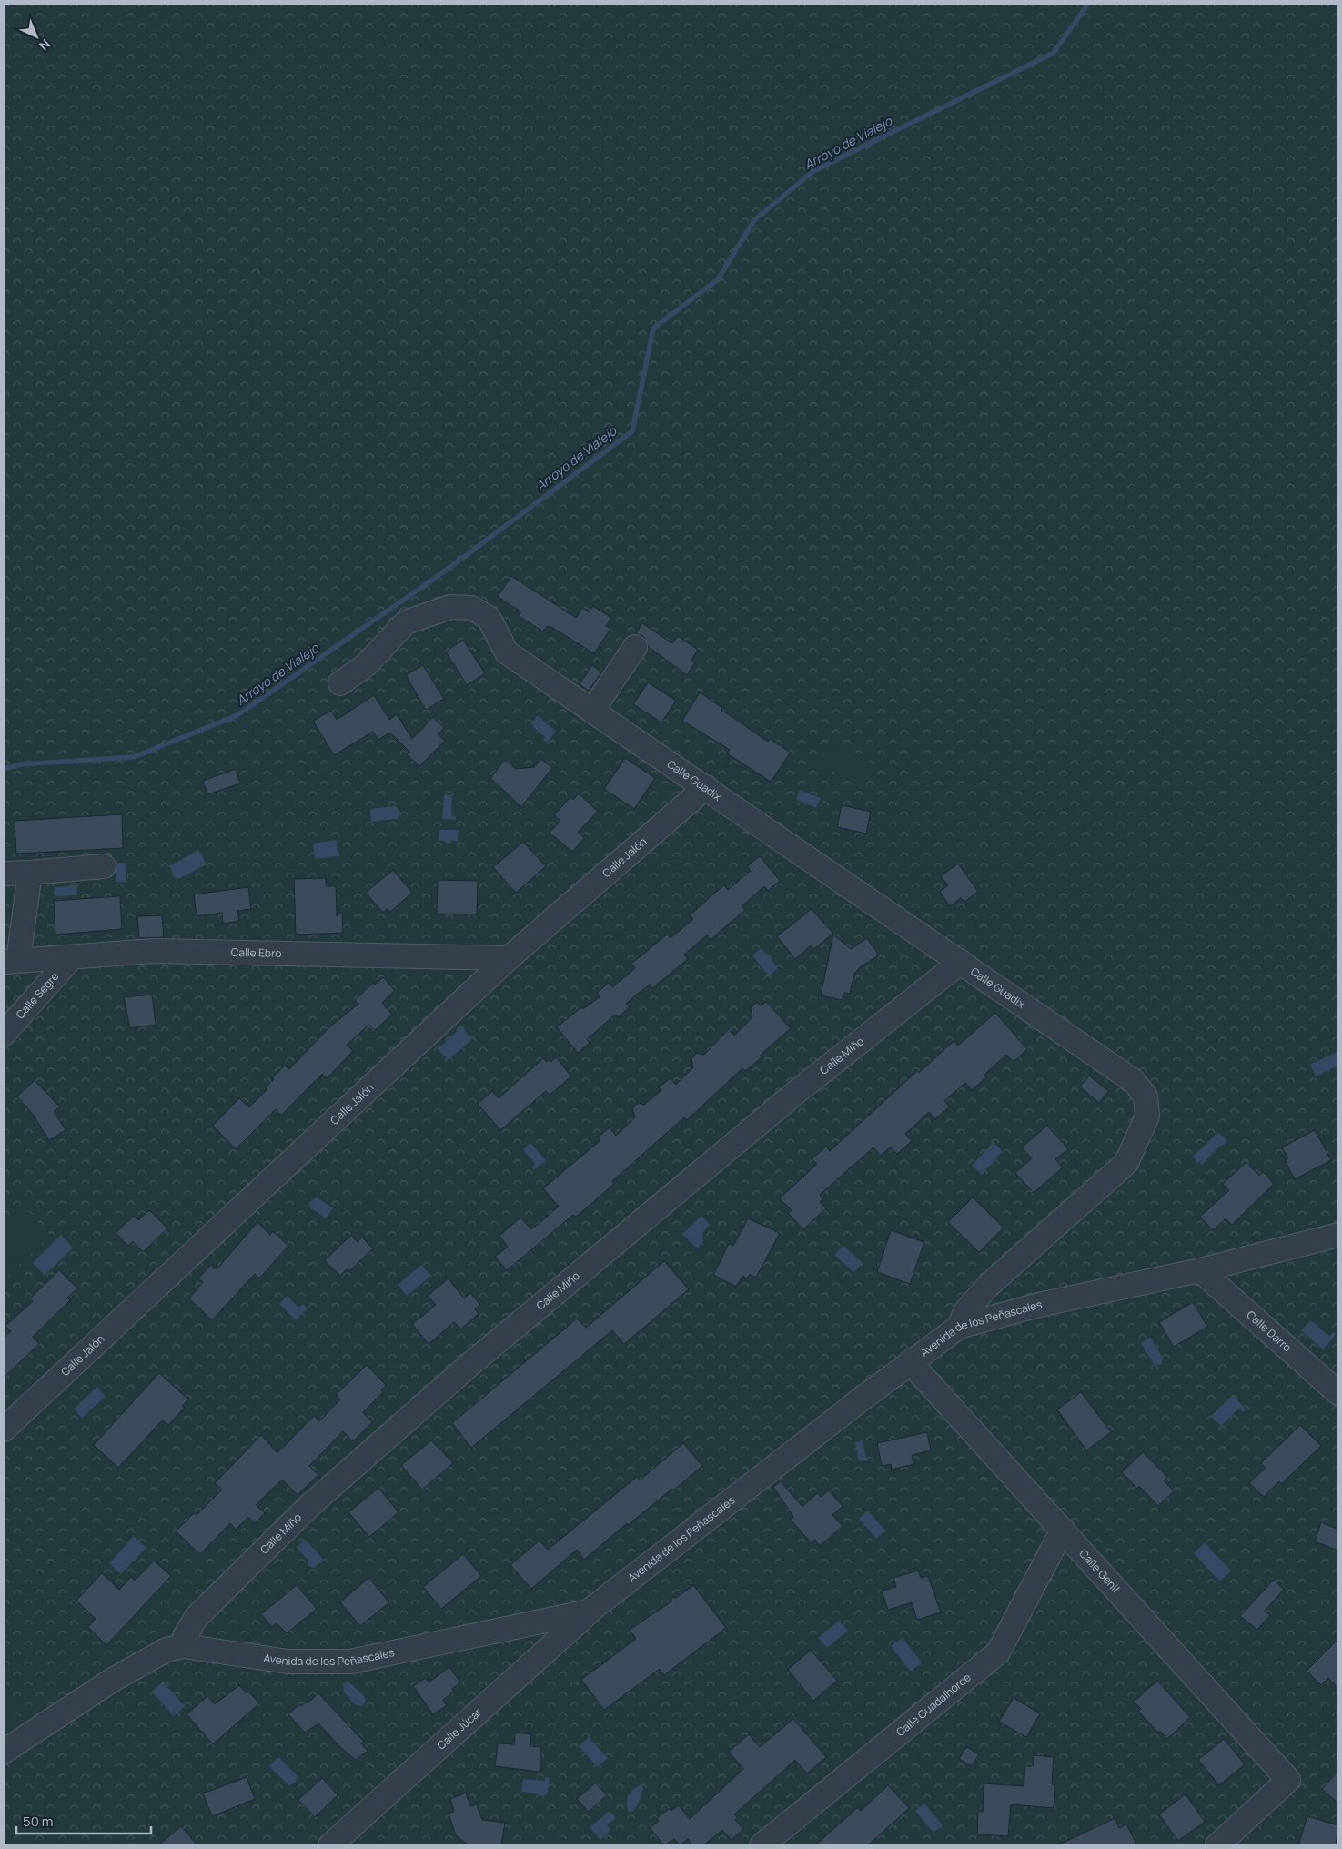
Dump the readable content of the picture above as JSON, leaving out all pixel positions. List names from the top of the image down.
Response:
{
  "streets": {
    "street": [
      "Calle Guadix",
      "Calle Jalón",
      "Calle Ebro",
      "Calle Segre",
      "Calle Miño",
      "Avenida de los Peñascales",
      "Calle Darro",
      "Calle Genil",
      "Calle Guadalhorce",
      "Calle Júcar"
    ]
  },
  "crossings": [
    ["Calle Guadix", "Calle Jalón"],
    ["Calle Guadix", "Calle Miño"],
    ["Calle Guadix", "Avenida de los Peñascales"],
    ["Calle Jalón", "Calle Ebro"],
    ["Calle Ebro", "Calle Segre"],
    ["Calle Miño", "Avenida de los Peñascales"],
    ["Avenida de los Peñascales", "Calle Darro"],
    ["Avenida de los Peñascales", "Calle Genil"],
    ["Avenida de los Peñascales", "Calle Júcar"],
    ["Calle Genil", "Calle Guadalhorce"]
  ],
  "water": ["Arroyo de Vialejo"],
  "scale_bar": "50 m",
  "north": "bottom right"
}
